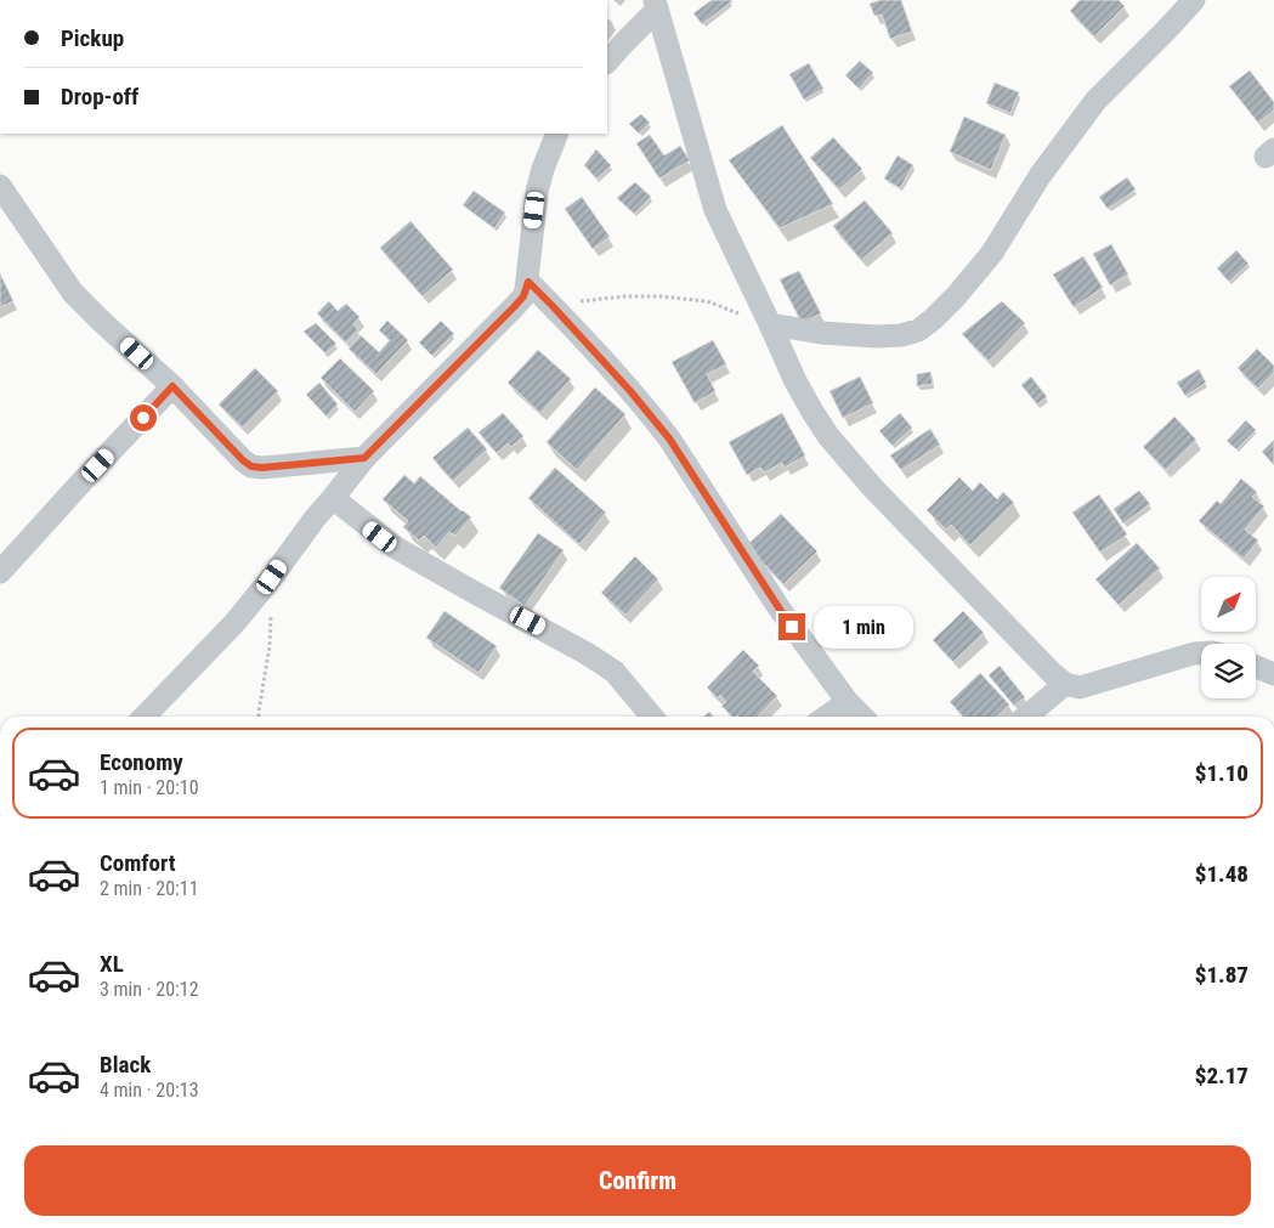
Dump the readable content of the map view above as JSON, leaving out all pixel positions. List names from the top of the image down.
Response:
{
  "north": "top right",
  "page": {
    "banner": ["Pickup", "Drop-off"],
    "bubble": "1 min",
    "list": [
      {
        "name": "Economy",
        "note": "1 min · 20:10",
        "value": "$1.10"
      },
      {
        "name": "Comfort",
        "note": "2 min · 20:11",
        "value": "$1.48"
      },
      {
        "name": "XL",
        "note": "3 min · 20:12",
        "value": "$1.87"
      },
      {
        "name": "Black",
        "note": "4 min · 20:13",
        "value": "$2.17"
      }
    ],
    "buttons": "Confirm"
  }
}
